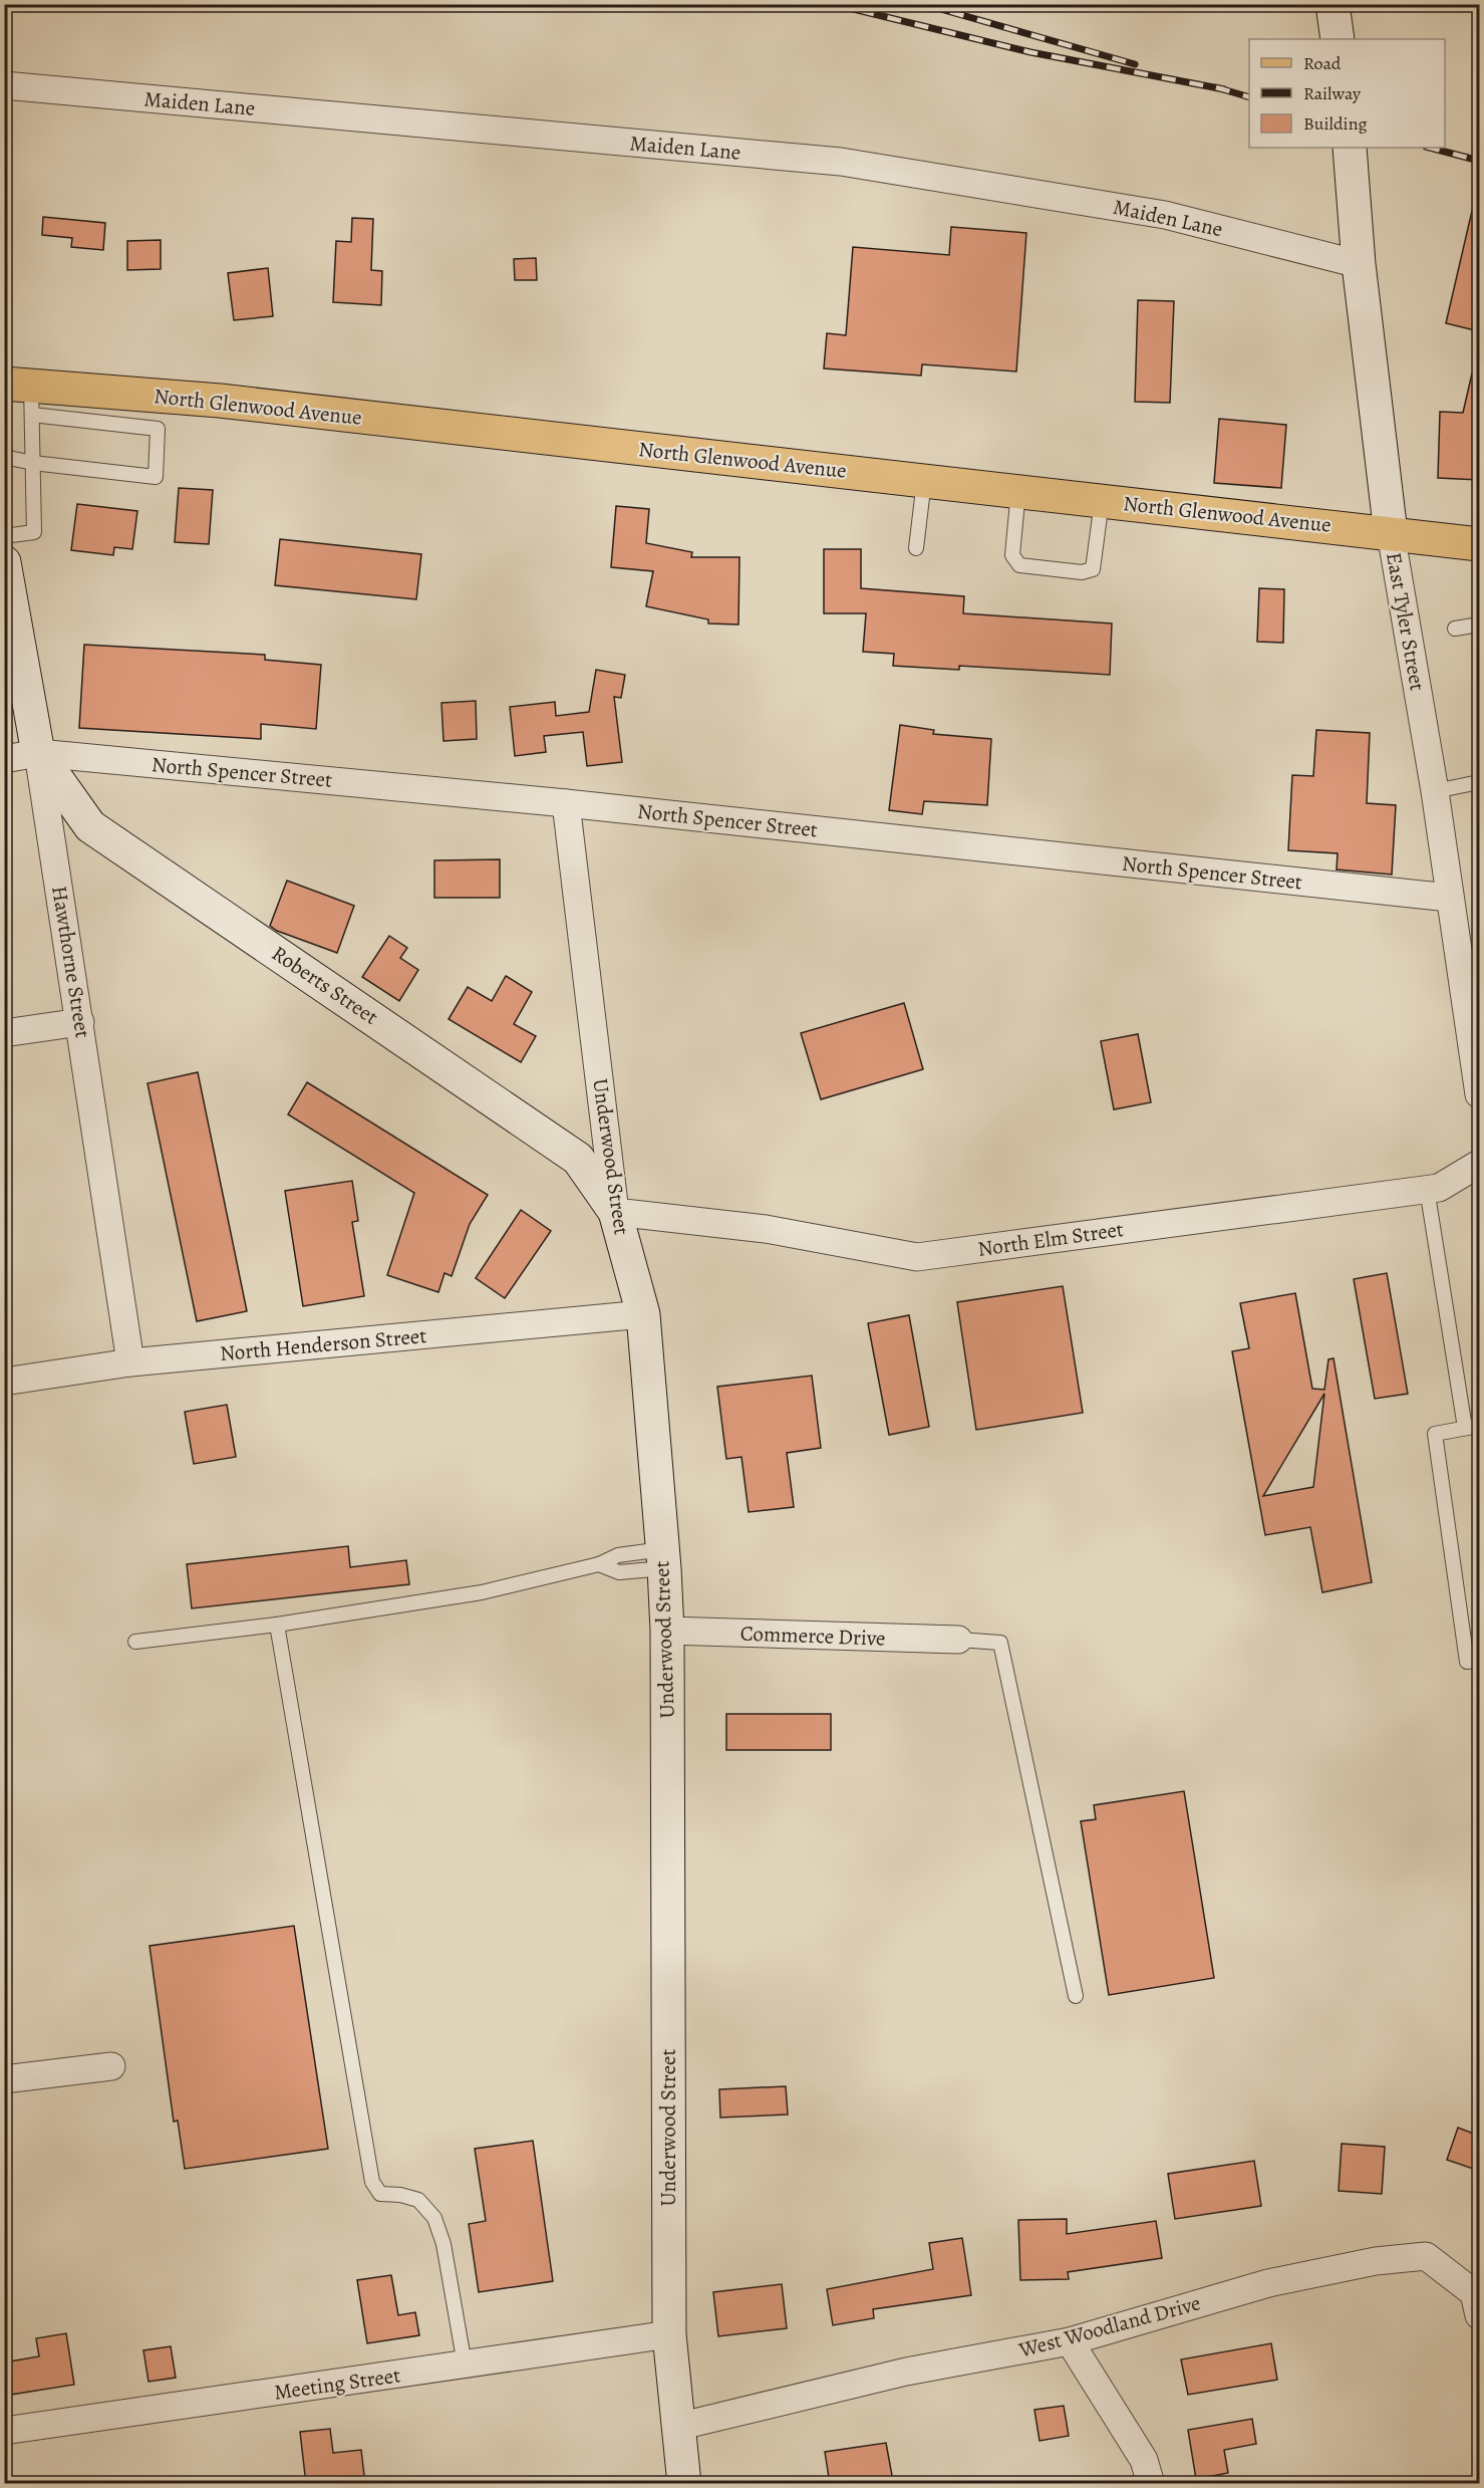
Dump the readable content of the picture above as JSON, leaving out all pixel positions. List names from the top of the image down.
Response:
{
  "streets": {
    "main road": ["North Glenwood Avenue"],
    "street": [
      "Maiden Lane",
      "East Tyler Street",
      "North Spencer Street",
      "Hawthorne Street",
      "Roberts Street",
      "Underwood Street",
      "North Elm Street",
      "North Henderson Street",
      "Commerce Drive",
      "West Woodland Drive",
      "Meeting Street"
    ]
  },
  "crossings": [
    ["Maiden Lane", "East Tyler Street"],
    ["North Glenwood Avenue", "East Tyler Street"],
    ["East Tyler Street", "North Spencer Street"],
    ["North Spencer Street", "Hawthorne Street"],
    ["North Spencer Street", "Roberts Street"],
    ["North Spencer Street", "Underwood Street"],
    ["Hawthorne Street", "Roberts Street"],
    ["Hawthorne Street", "North Henderson Street"],
    ["Roberts Street", "Underwood Street"],
    ["Roberts Street", "North Elm Street"],
    ["Underwood Street", "North Elm Street"],
    ["Underwood Street", "North Henderson Street"],
    ["Underwood Street", "Commerce Drive"],
    ["Underwood Street", "West Woodland Drive"],
    ["Underwood Street", "Meeting Street"]
  ],
  "legend": ["Road", "Railway", "Building"]
}
